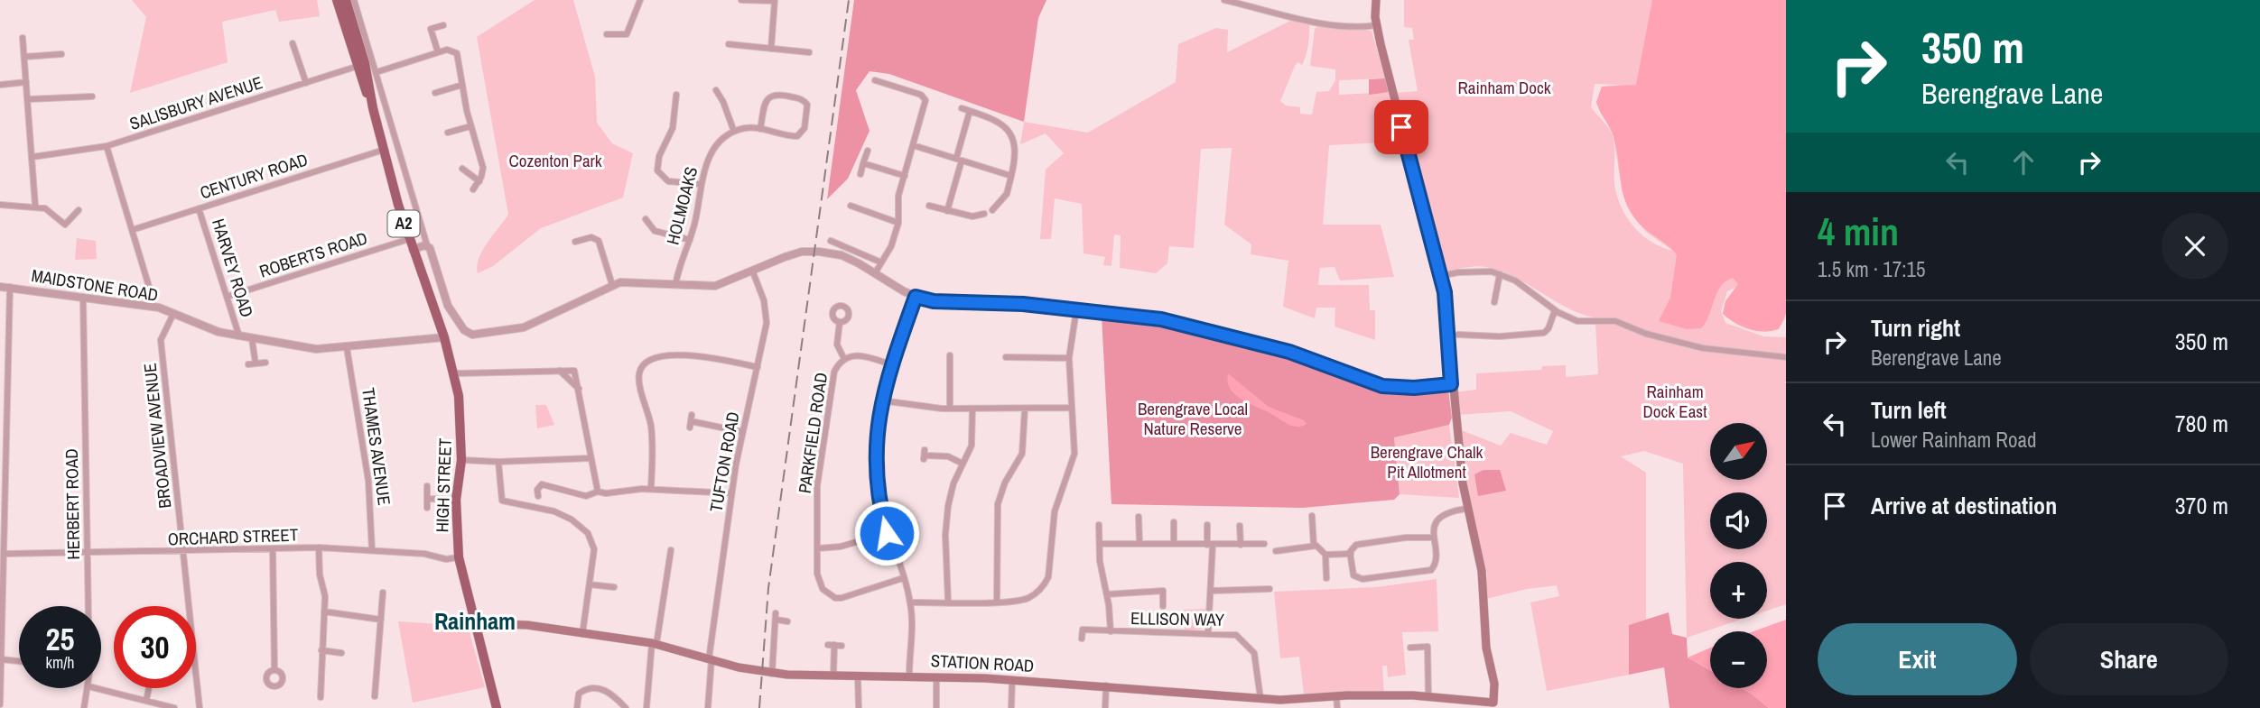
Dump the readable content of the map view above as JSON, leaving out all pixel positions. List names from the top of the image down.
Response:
{
  "streets": {
    "main road": ["A2", "HIGH STREET", "STATION ROAD"],
    "street": [
      "SALISBURY AVENUE",
      "CENTURY ROAD",
      "HOLMOAKS",
      "ROBERTS ROAD",
      "HARVEY ROAD",
      "MAIDSTONE ROAD",
      "PARKFIELD ROAD",
      "BROADVIEW AVENUE",
      "THAMES AVENUE",
      "TUFTON ROAD",
      "HERBERT ROAD",
      "ORCHARD STREET",
      "ELLISON WAY"
    ]
  },
  "crossings": [
    ["SALISBURY AVENUE", "A2"],
    ["CENTURY ROAD", "A2"],
    ["CENTURY ROAD", "HARVEY ROAD"],
    ["A2", "ROBERTS ROAD"],
    ["A2", "MAIDSTONE ROAD"],
    ["A2", "HIGH STREET"],
    ["ROBERTS ROAD", "HARVEY ROAD"],
    ["HARVEY ROAD", "MAIDSTONE ROAD"],
    ["MAIDSTONE ROAD", "BROADVIEW AVENUE"],
    ["MAIDSTONE ROAD", "THAMES AVENUE"],
    ["MAIDSTONE ROAD", "HIGH STREET"],
    ["MAIDSTONE ROAD", "HERBERT ROAD"],
    ["BROADVIEW AVENUE", "ORCHARD STREET"],
    ["THAMES AVENUE", "ORCHARD STREET"],
    ["TUFTON ROAD", "STATION ROAD"],
    ["HIGH STREET", "ORCHARD STREET"],
    ["HIGH STREET", "STATION ROAD"],
    ["HERBERT ROAD", "ORCHARD STREET"],
    ["ELLISON WAY", "STATION ROAD"]
  ],
  "districts": ["Rainham"],
  "parks": [
    "Rainham Dock",
    "Cozenton Park",
    "Rainham Dock East",
    "Berengrave Local Nature Reserve",
    "Berengrave Chalk Pit Allotment"
  ],
  "north": "top right",
  "page": {
    "turn": ["350 m", "Berengrave Lane"],
    "heading": ["4 min", "1.5 km · 17:15"],
    "list": [
      {
        "name": "Turn right",
        "note": "Berengrave Lane",
        "value": "350 m"
      },
      {
        "name": "Turn left",
        "note": "Lower Rainham Road",
        "value": "780 m"
      },
      {
        "name": "Arrive at destination",
        "value": "370 m"
      }
    ],
    "map_buttons": ["+", "−"],
    "speed": "25 km/h",
    "limit": "30",
    "buttons": ["Exit", "Share"]
  }
}
